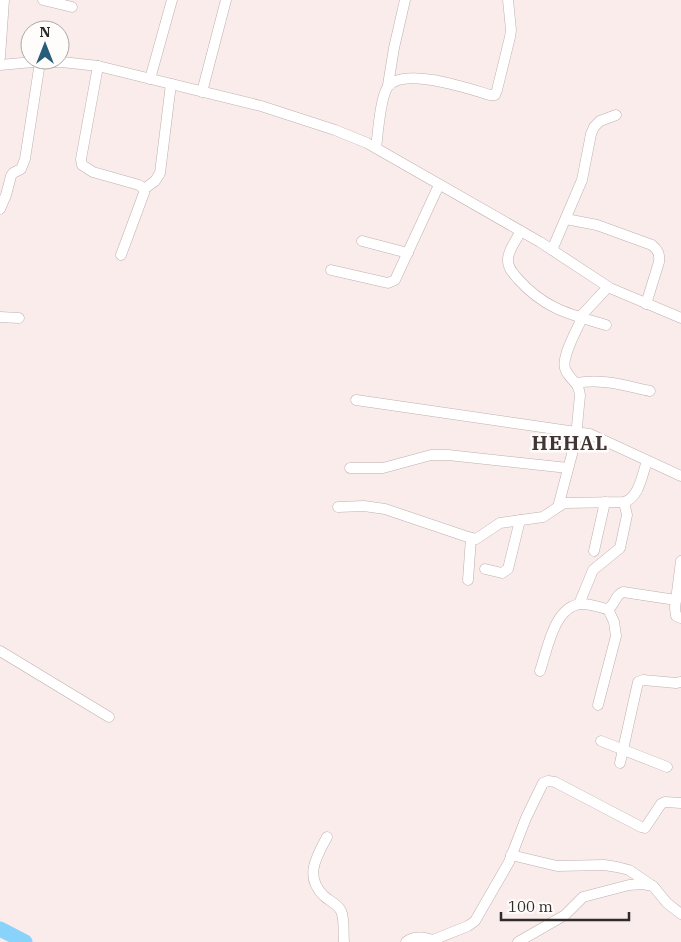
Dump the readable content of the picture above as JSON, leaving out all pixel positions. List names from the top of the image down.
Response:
{
  "districts": ["HEHAL"],
  "scale_bar": "100 m",
  "north": "top"
}
